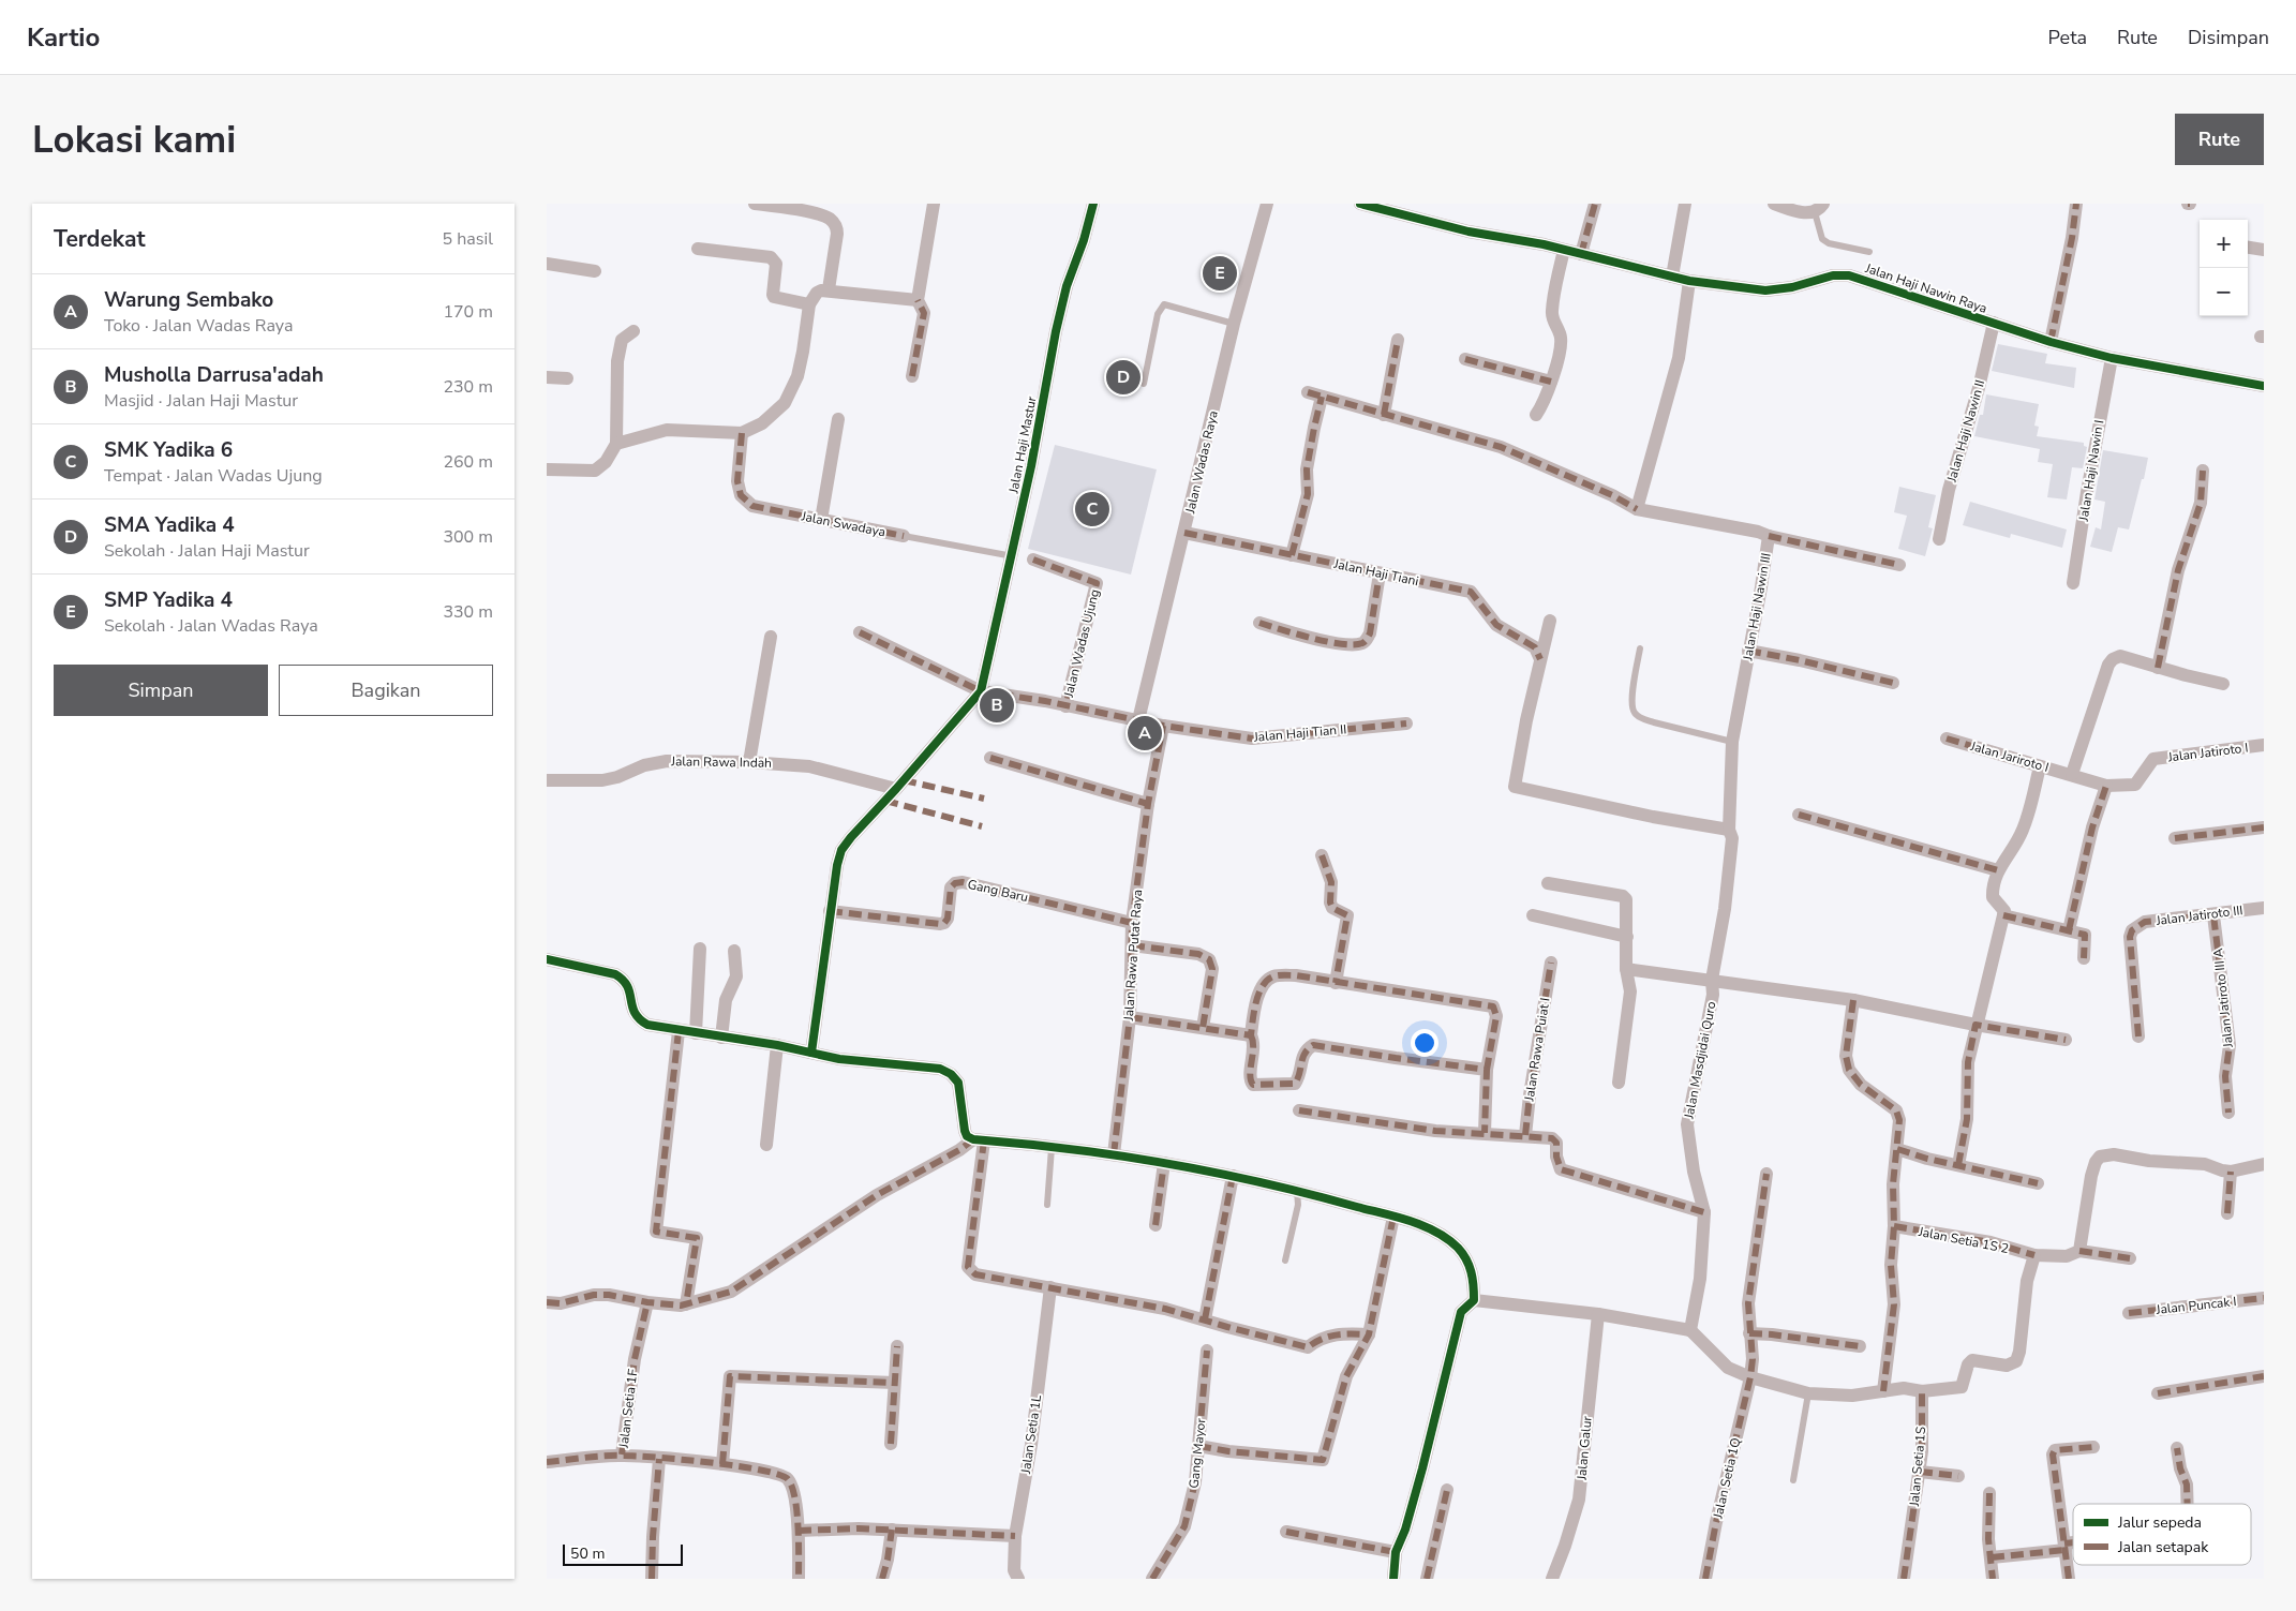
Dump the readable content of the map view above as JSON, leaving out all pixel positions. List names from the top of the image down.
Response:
{
  "streets": {
    "street": [
      "Jalan Haji Nawin Raya",
      "Jalan Haji Nawin II",
      "Jalan Haji Mastur",
      "Jalan Wadas Raya",
      "Jalan Haji Nawin I",
      "Jalan Swadaya",
      "Jalan Haji Tiani",
      "Jalan Haji Nawin III",
      "Jalan Wadas Ujung",
      "Jalan Haji Tian II",
      "Jalan Jatiroto I",
      "Jalan Jariroto I",
      "Jalan Rawa Indah",
      "Gang Baru",
      "Jalan Jatiroto III",
      "Jalan Rawa Putat Raya",
      "Jalan Jatiroto III A",
      "Jalan Rawa Puiat I",
      "Jalan Masdjidai Quro",
      "Jalan Setia 1S 2",
      "Jalan Puncak I",
      "Jalan Setia 1F",
      "Jalan Setia 1L",
      "Jalan Galur",
      "Gang Mayor",
      "Jalan Setia 1S",
      "Jalan Setia 1Q"
    ]
  },
  "crossings": [
    ["Jalan Haji Nawin Raya", "Jalan Haji Nawin II"],
    ["Jalan Haji Nawin Raya", "Jalan Haji Nawin I"],
    ["Jalan Haji Mastur", "Jalan Swadaya"],
    ["Jalan Haji Mastur", "Jalan Haji Tian II"],
    ["Jalan Wadas Raya", "Jalan Haji Tiani"],
    ["Jalan Wadas Raya", "Jalan Haji Tian II"],
    ["Jalan Haji Nawin III", "Jalan Masdjidai Quro"],
    ["Jalan Wadas Ujung", "Jalan Haji Tian II"],
    ["Jalan Haji Tian II", "Jalan Rawa Putat Raya"],
    ["Jalan Jatiroto I", "Jalan Jariroto I"],
    ["Gang Baru", "Jalan Rawa Putat Raya"],
    ["Jalan Jatiroto III", "Jalan Jatiroto III A"]
  ],
  "legend": ["Jalur sepeda", "Jalan setapak"],
  "scale_bar": "50 m",
  "page": {
    "header": "Kartio",
    "nav": ["Peta", "Rute", "Disimpan"],
    "buttons": [
      "Rute",
      ["Simpan", "Bagikan"]
    ],
    "title": "Lokasi kami",
    "heading": ["Terdekat", "5 hasil"],
    "map_buttons": ["+", "−"],
    "pins": [
      "E",
      "D",
      "C",
      "B",
      "A"
    ],
    "list": [
      {
        "mark": "A",
        "name": "Warung Sembako",
        "note": "Toko · Jalan Wadas Raya",
        "value": "170 m"
      },
      {
        "mark": "B",
        "name": "Musholla Darrusa'adah",
        "note": "Masjid · Jalan Haji Mastur",
        "value": "230 m"
      },
      {
        "mark": "C",
        "name": "SMK Yadika 6",
        "note": "Tempat · Jalan Wadas Ujung",
        "value": "260 m"
      },
      {
        "mark": "D",
        "name": "SMA Yadika 4",
        "note": "Sekolah · Jalan Haji Mastur",
        "value": "300 m"
      },
      {
        "mark": "E",
        "name": "SMP Yadika 4",
        "note": "Sekolah · Jalan Wadas Raya",
        "value": "330 m"
      }
    ],
    "scale": "50 m"
  }
}
